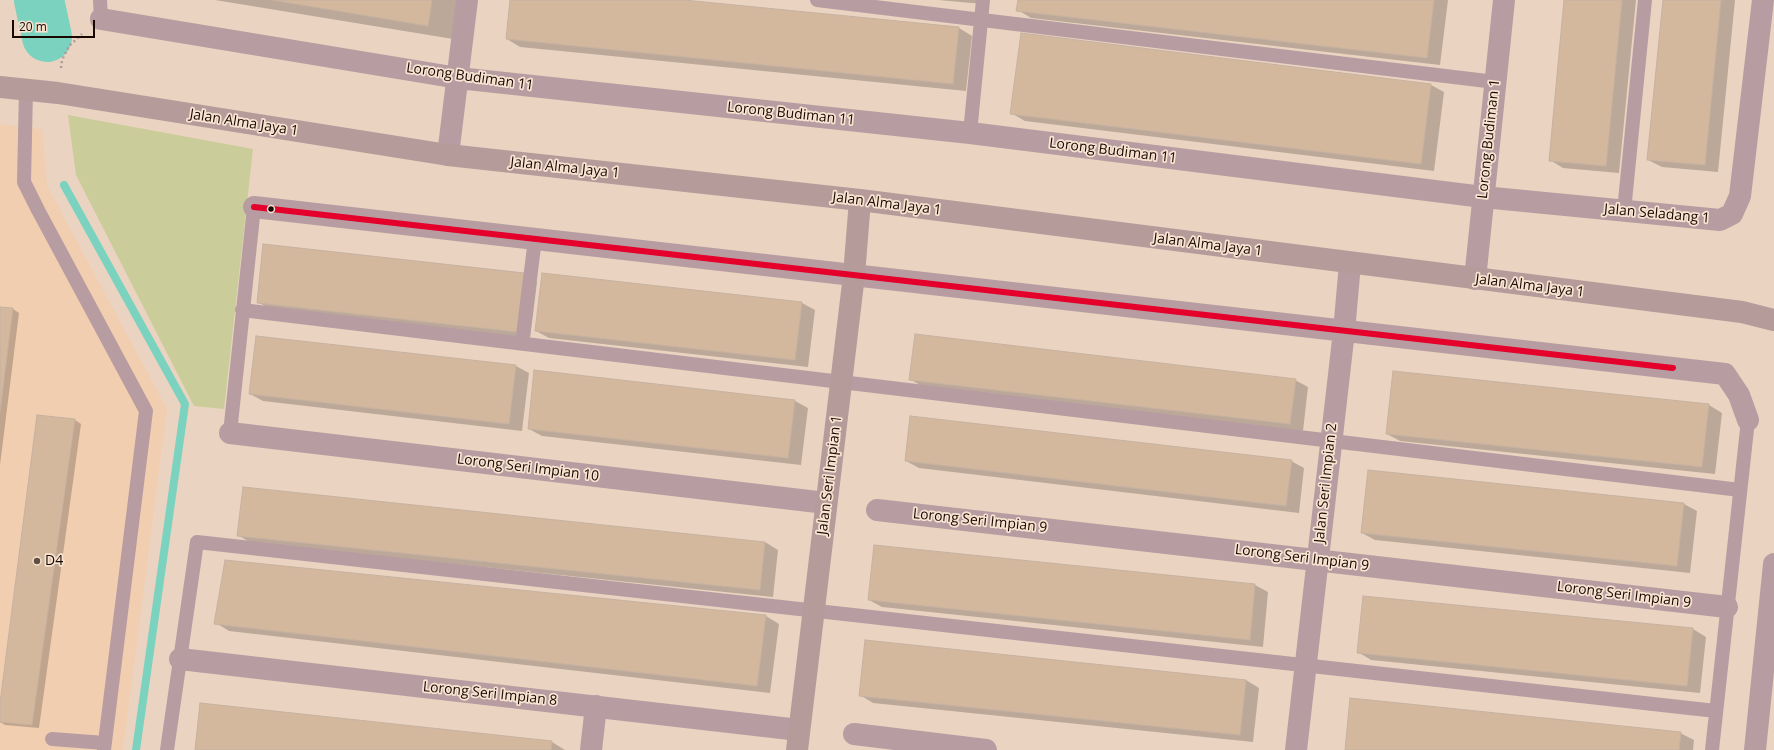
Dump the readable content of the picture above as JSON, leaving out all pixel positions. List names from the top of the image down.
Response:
{
  "streets": {
    "street": [
      "Lorong Budiman 11",
      "Jalan Alma Jaya 1",
      "Lorong Budiman 1",
      "Jalan Seladang 1",
      "Lorong Seri Impian 10",
      "Jalan Seri Impian 1",
      "Jalan Seri Impian 2",
      "Lorong Seri Impian 9",
      "Lorong Seri Impian 8"
    ]
  },
  "crossings": [
    ["Lorong Budiman 11", "Lorong Budiman 1"],
    ["Lorong Budiman 11", "Jalan Seladang 1"],
    ["Jalan Alma Jaya 1", "Lorong Budiman 1"],
    ["Jalan Alma Jaya 1", "Jalan Seri Impian 1"],
    ["Jalan Alma Jaya 1", "Jalan Seri Impian 2"],
    ["Lorong Budiman 1", "Jalan Seladang 1"],
    ["Lorong Seri Impian 10", "Jalan Seri Impian 1"],
    ["Jalan Seri Impian 1", "Lorong Seri Impian 8"],
    ["Jalan Seri Impian 2", "Lorong Seri Impian 9"]
  ],
  "places": ["D4"],
  "scale_bar": "20 m"
}
